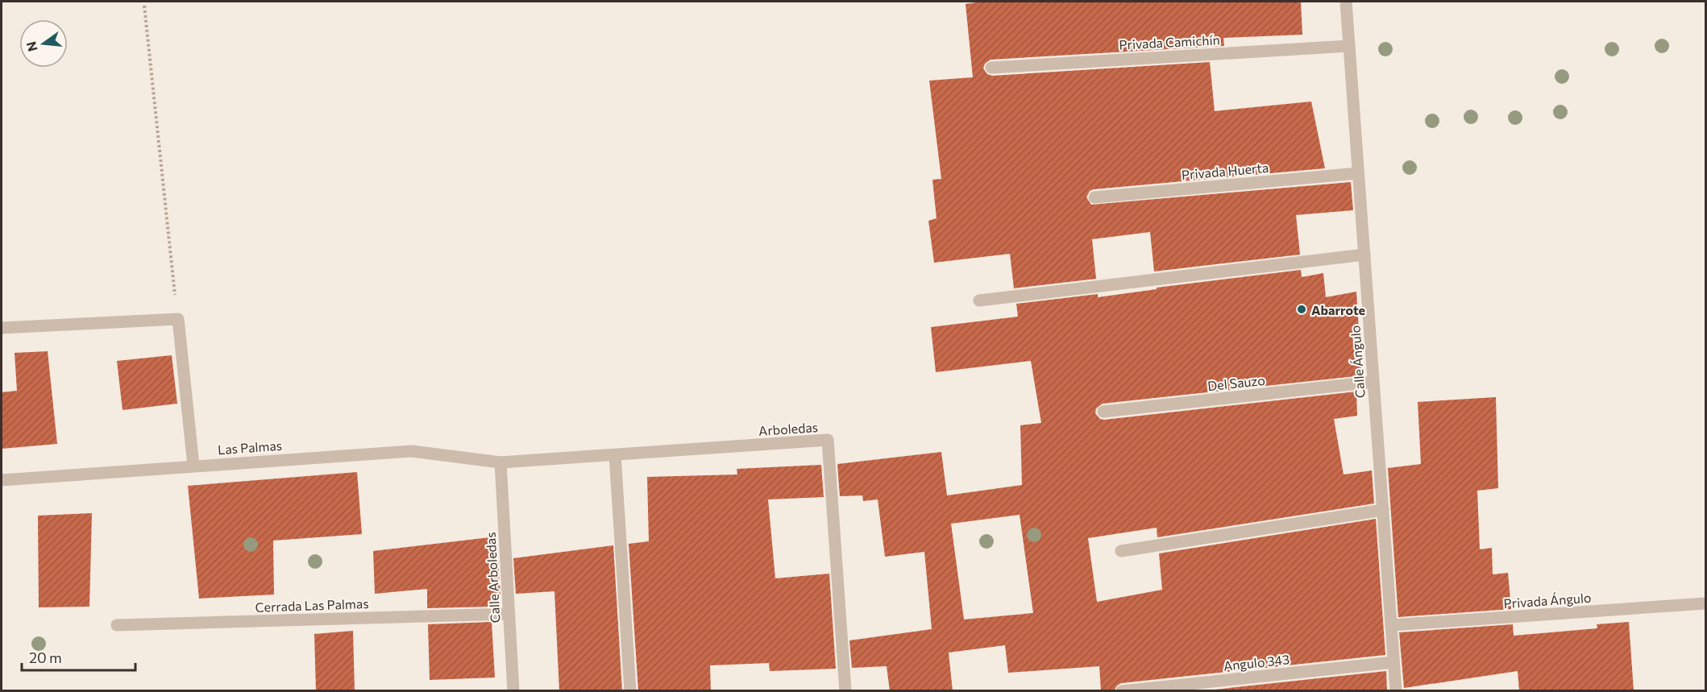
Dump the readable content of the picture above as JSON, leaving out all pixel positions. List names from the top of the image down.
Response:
{
  "streets": {
    "street": [
      "Privada Camichín",
      "Privada Huerta",
      "Calle Ángulo",
      "Del Sauzo",
      "Arboledas",
      "Las Palmas",
      "Calle Arboledas",
      "Privada Ángulo",
      "Cerrada Las Palmas",
      "Angulo 343"
    ]
  },
  "crossings": [
    ["Privada Camichín", "Calle Ángulo"],
    ["Privada Huerta", "Calle Ángulo"],
    ["Calle Ángulo", "Del Sauzo"],
    ["Calle Ángulo", "Privada Ángulo"],
    ["Calle Ángulo", "Angulo 343"],
    ["Arboledas", "Las Palmas"],
    ["Arboledas", "Calle Arboledas"],
    ["Las Palmas", "Calle Arboledas"],
    ["Calle Arboledas", "Cerrada Las Palmas"]
  ],
  "places": ["Abarrote"],
  "scale_bar": "20 m",
  "north": "left"
}
